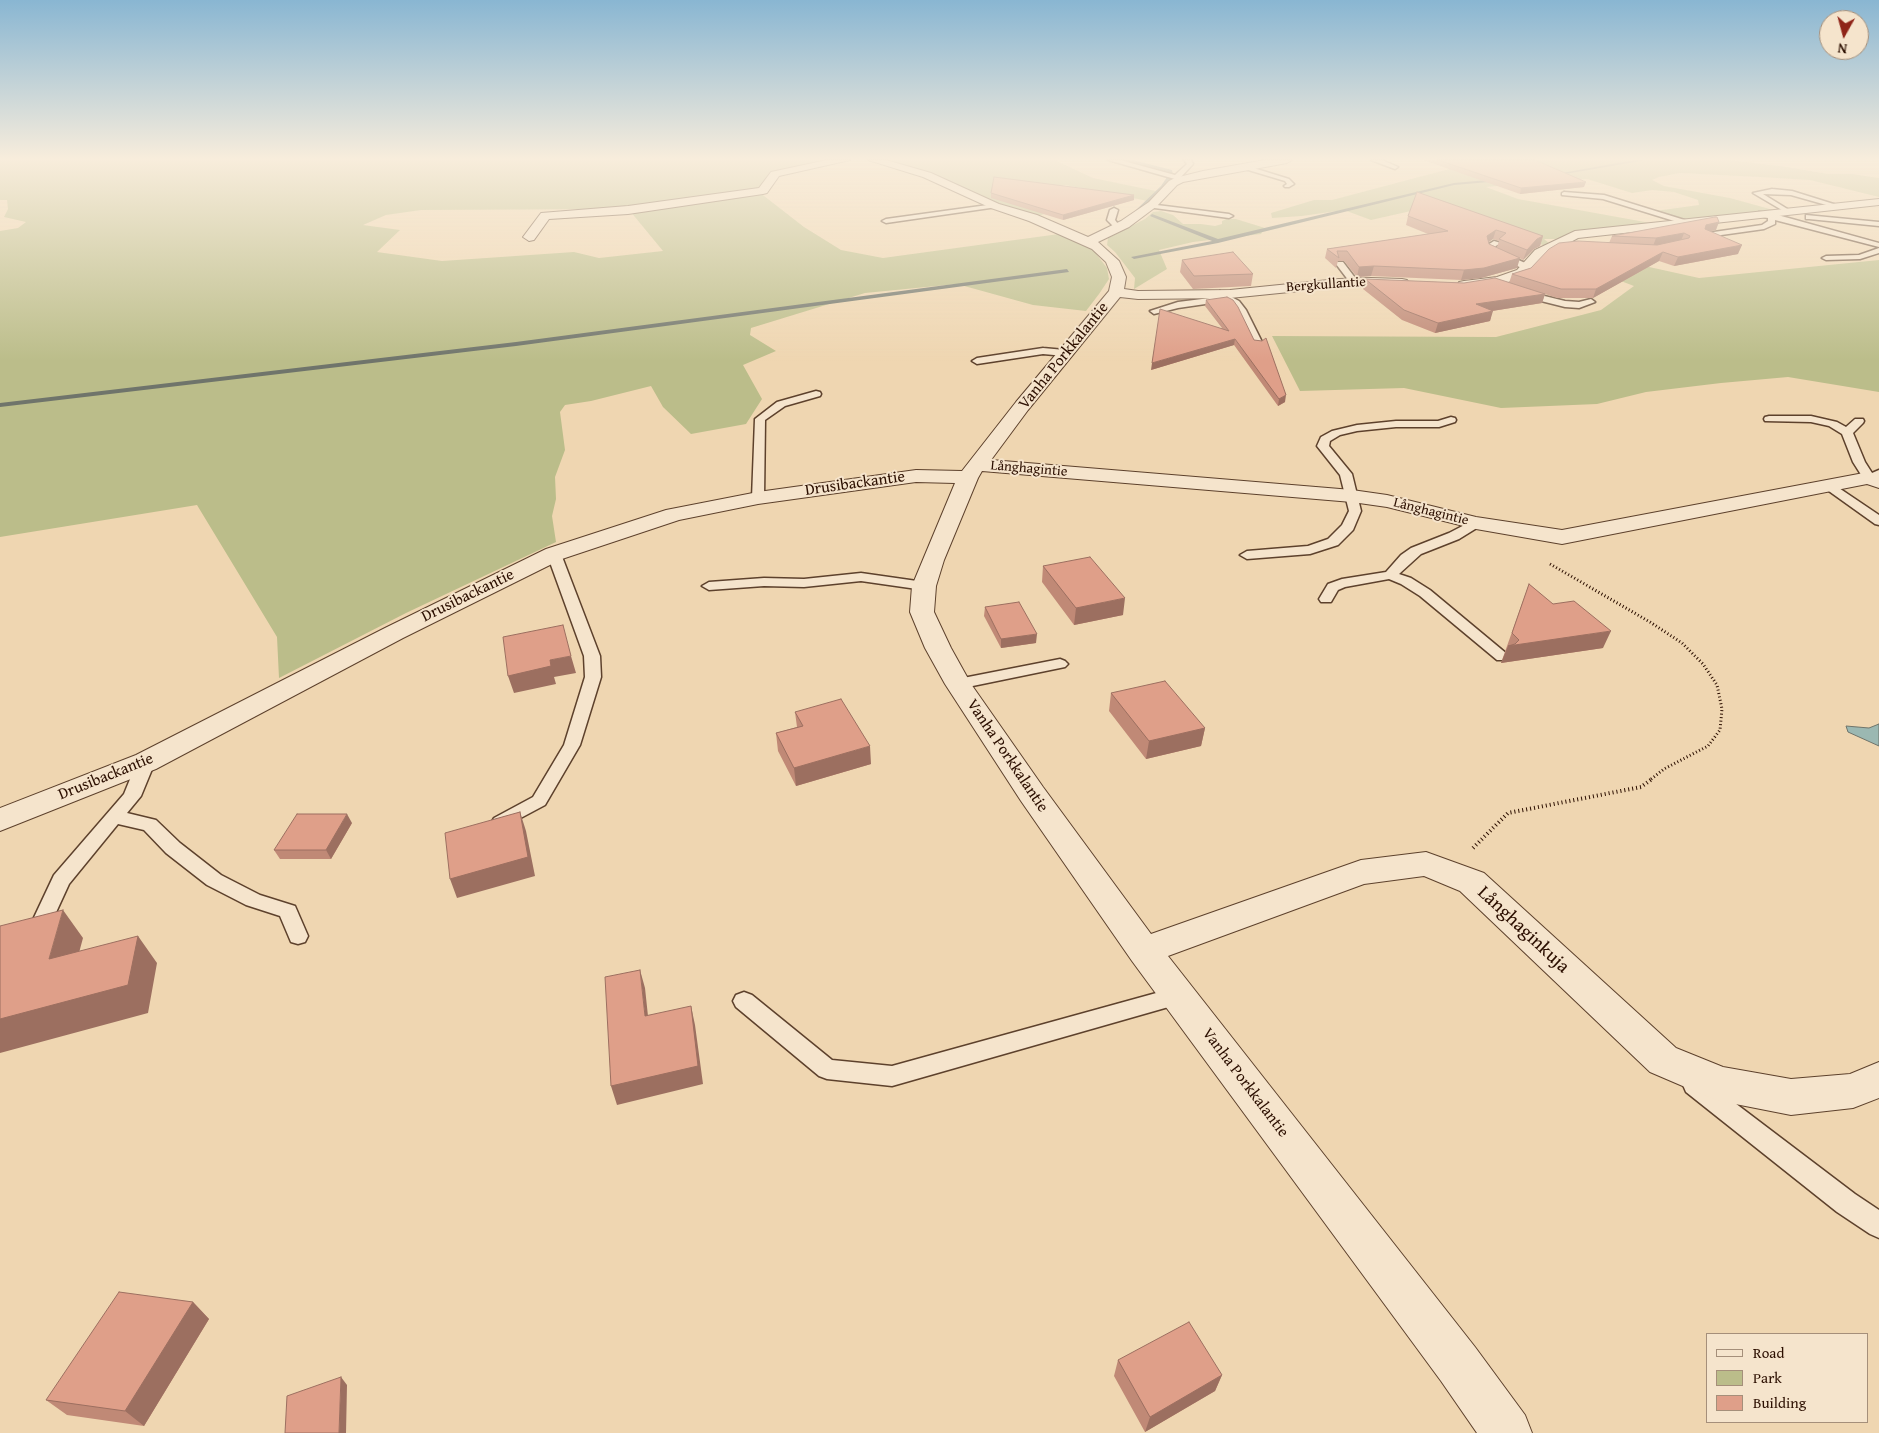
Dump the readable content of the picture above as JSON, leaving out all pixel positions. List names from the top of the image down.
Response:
{
  "streets": {
    "street": [
      "Bergkullantie",
      "Vanha Porkkalantie",
      "Långhagintie",
      "Drusibackantie",
      "Långhaginkuja"
    ]
  },
  "crossings": [
    ["Bergkullantie", "Vanha Porkkalantie"],
    ["Vanha Porkkalantie", "Långhagintie"],
    ["Vanha Porkkalantie", "Drusibackantie"],
    ["Vanha Porkkalantie", "Långhaginkuja"],
    ["Långhagintie", "Drusibackantie"]
  ],
  "legend": ["Road", "Park", "Building"],
  "north": "bottom"
}
